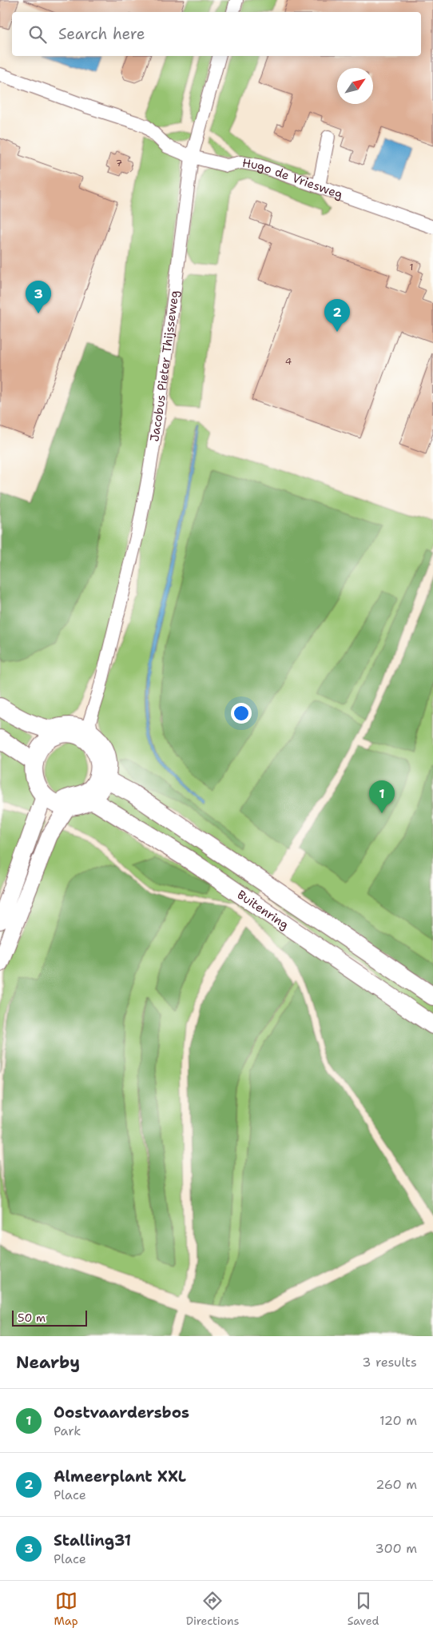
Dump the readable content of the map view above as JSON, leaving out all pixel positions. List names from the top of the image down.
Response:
{
  "streets": {
    "highway": ["Buitenring"],
    "street": ["Hugo de Vriesweg", "Jacobus Pieter Thijsseweg"]
  },
  "crossings": [
    ["Hugo de Vriesweg", "Jacobus Pieter Thijsseweg"],
    ["Jacobus Pieter Thijsseweg", "Buitenring"]
  ],
  "house_numbers": ["7", "1", "4"],
  "scale_bar": "50 m",
  "north": "top right",
  "page": {
    "search": "Search here",
    "pins": ["3", "2", "1"],
    "scale": "50 m",
    "heading": ["Nearby", "3 results"],
    "list": [
      {
        "mark": "1",
        "name": "Oostvaardersbos",
        "note": "Park",
        "value": "120 m"
      },
      {
        "mark": "2",
        "name": "Almeerplant XXL",
        "note": "Place",
        "value": "260 m"
      },
      {
        "mark": "3",
        "name": "Stalling31",
        "note": "Place",
        "value": "300 m"
      }
    ],
    "nav": ["Map", "Directions", "Saved"]
  }
}
